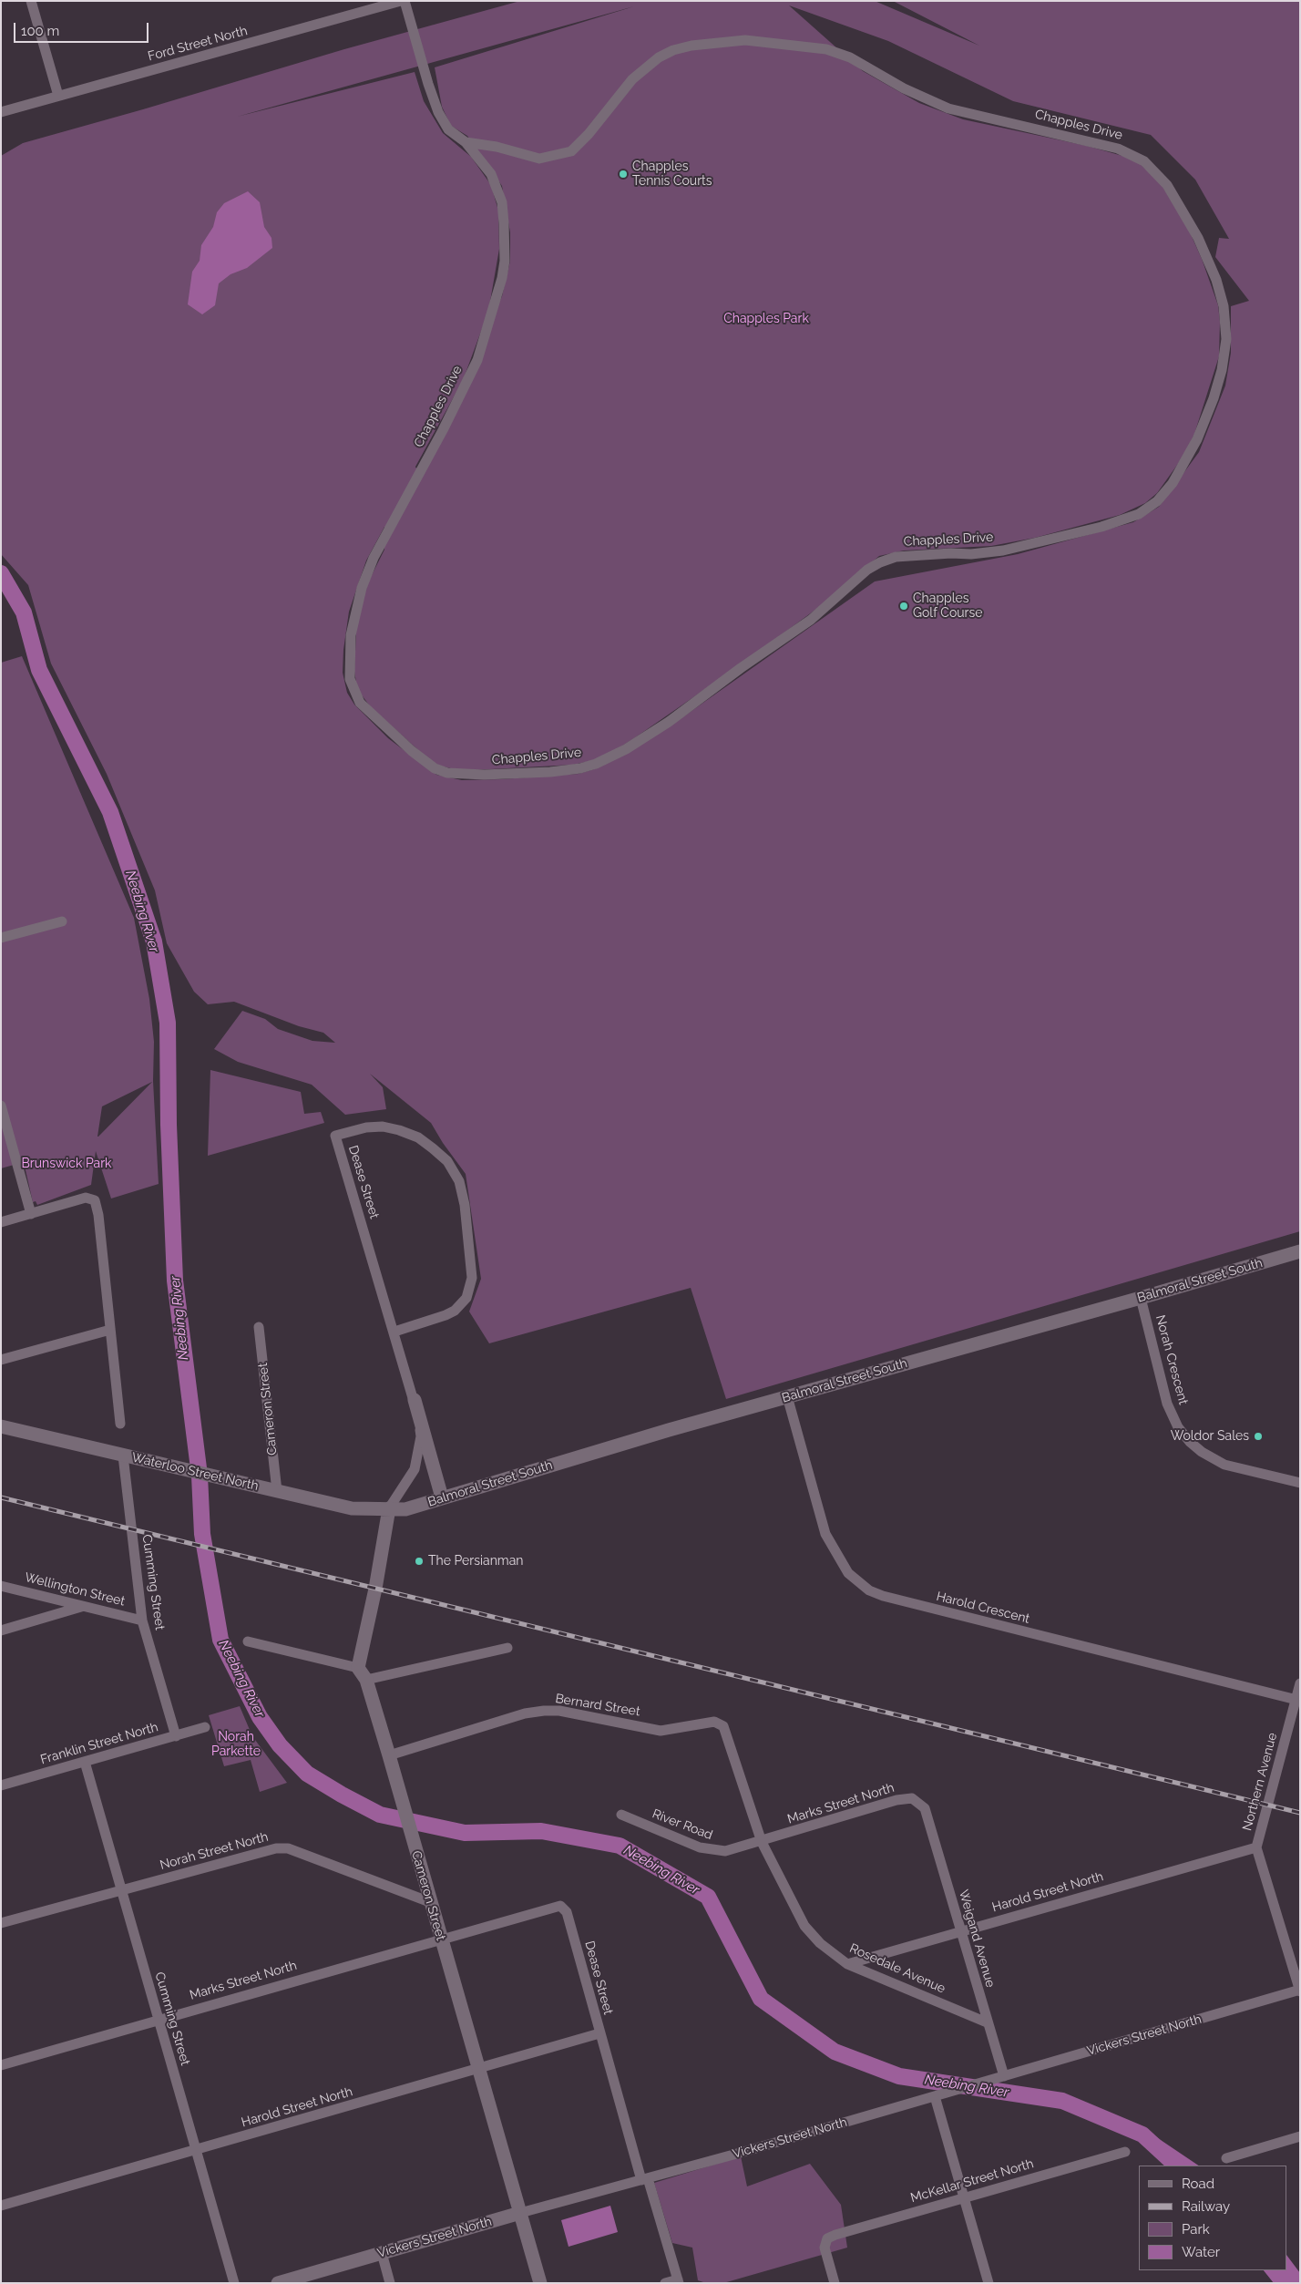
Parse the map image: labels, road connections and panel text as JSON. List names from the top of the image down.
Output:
{
  "streets": {
    "main road": [
      "Balmoral Street South",
      "Cameron Street",
      "Waterloo Street North",
      "Vickers Street North"
    ],
    "street": [
      "Ford Street North",
      "Chapples Drive",
      "Dease Street",
      "Norah Crescent",
      "Cumming Street",
      "Wellington Street",
      "Harold Crescent",
      "Bernard Street",
      "Franklin Street North",
      "Northern Avenue",
      "Marks Street North",
      "River Road",
      "Norah Street North",
      "Harold Street North",
      "Weigand Avenue",
      "Rosedale Avenue",
      "McKellar Street North"
    ]
  },
  "crossings": [
    ["Ford Street North", "Chapples Drive"],
    ["Dease Street", "Balmoral Street South"],
    ["Dease Street", "Cameron Street"],
    ["Dease Street", "Waterloo Street North"],
    ["Dease Street", "Marks Street North"],
    ["Dease Street", "Harold Street North"],
    ["Dease Street", "Vickers Street North"],
    ["Balmoral Street South", "Norah Crescent"],
    ["Balmoral Street South", "Waterloo Street North"],
    ["Balmoral Street South", "Harold Crescent"],
    ["Cameron Street", "Waterloo Street North"],
    ["Cameron Street", "Bernard Street"],
    ["Cameron Street", "Marks Street North"],
    ["Cameron Street", "Norah Street North"],
    ["Cameron Street", "Harold Street North"],
    ["Cameron Street", "Vickers Street North"],
    ["Waterloo Street North", "Cumming Street"],
    ["Cumming Street", "Wellington Street"],
    ["Cumming Street", "Franklin Street North"],
    ["Cumming Street", "Marks Street North"],
    ["Cumming Street", "Norah Street North"],
    ["Cumming Street", "Harold Street North"],
    ["Harold Crescent", "Northern Avenue"],
    ["Bernard Street", "Rosedale Avenue"],
    ["Northern Avenue", "Harold Street North"],
    ["Northern Avenue", "Vickers Street North"],
    ["Marks Street North", "River Road"],
    ["Marks Street North", "Weigand Avenue"],
    ["Marks Street North", "Rosedale Avenue"],
    ["River Road", "Rosedale Avenue"],
    ["Harold Street North", "Weigand Avenue"],
    ["Harold Street North", "Rosedale Avenue"],
    ["Weigand Avenue", "Rosedale Avenue"],
    ["Weigand Avenue", "Vickers Street North"]
  ],
  "water": ["Neebing River"],
  "parks": ["Chapples Park", "Brunswick Park", "Norah Parkette"],
  "places": [
    "Chapples Tennis Courts",
    "Chapples Golf Course",
    "Woldor Sales",
    "The Persianman"
  ],
  "legend": [
    "Road",
    "Railway",
    "Park",
    "Water"
  ],
  "scale_bar": "100 m"
}
